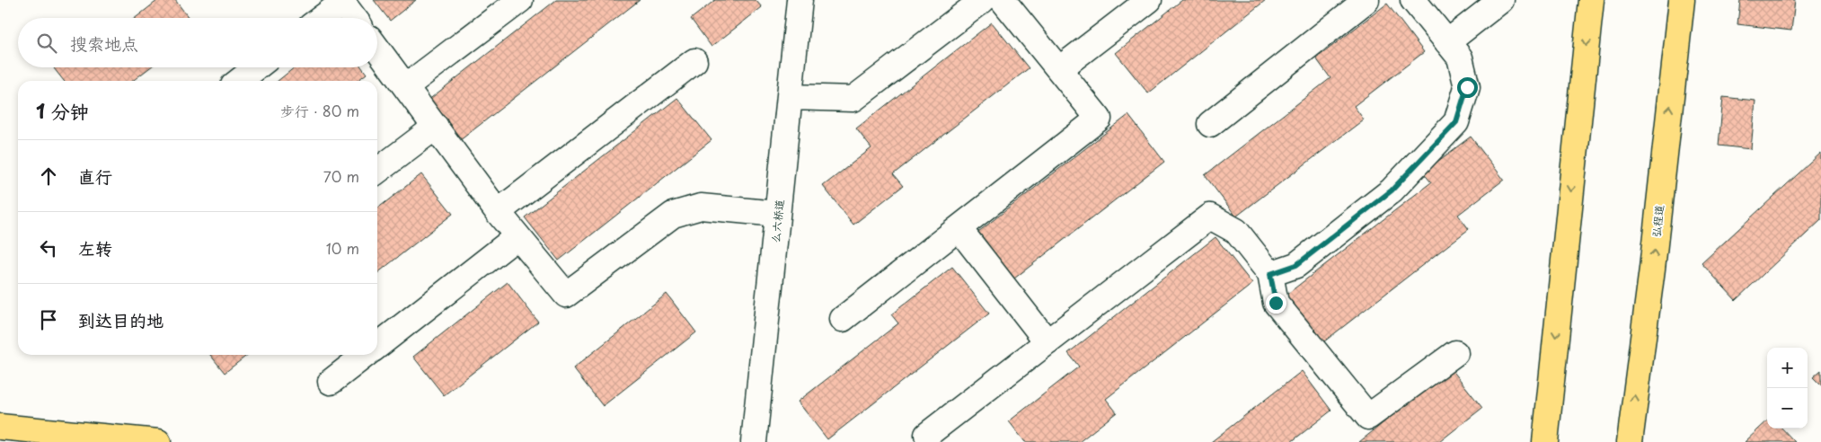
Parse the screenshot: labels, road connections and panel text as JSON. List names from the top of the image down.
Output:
{
  "streets": {
    "main road": ["弘程道"],
    "street": ["么六桥道"]
  },
  "page": {
    "search": "搜索地点",
    "heading": ["1 分钟", "步行 · 80 m"],
    "list": [
      ["直行", "70 m"],
      ["左转", "10 m"],
      "到达目的地"
    ],
    "map_buttons": ["+", "−"]
  }
}
